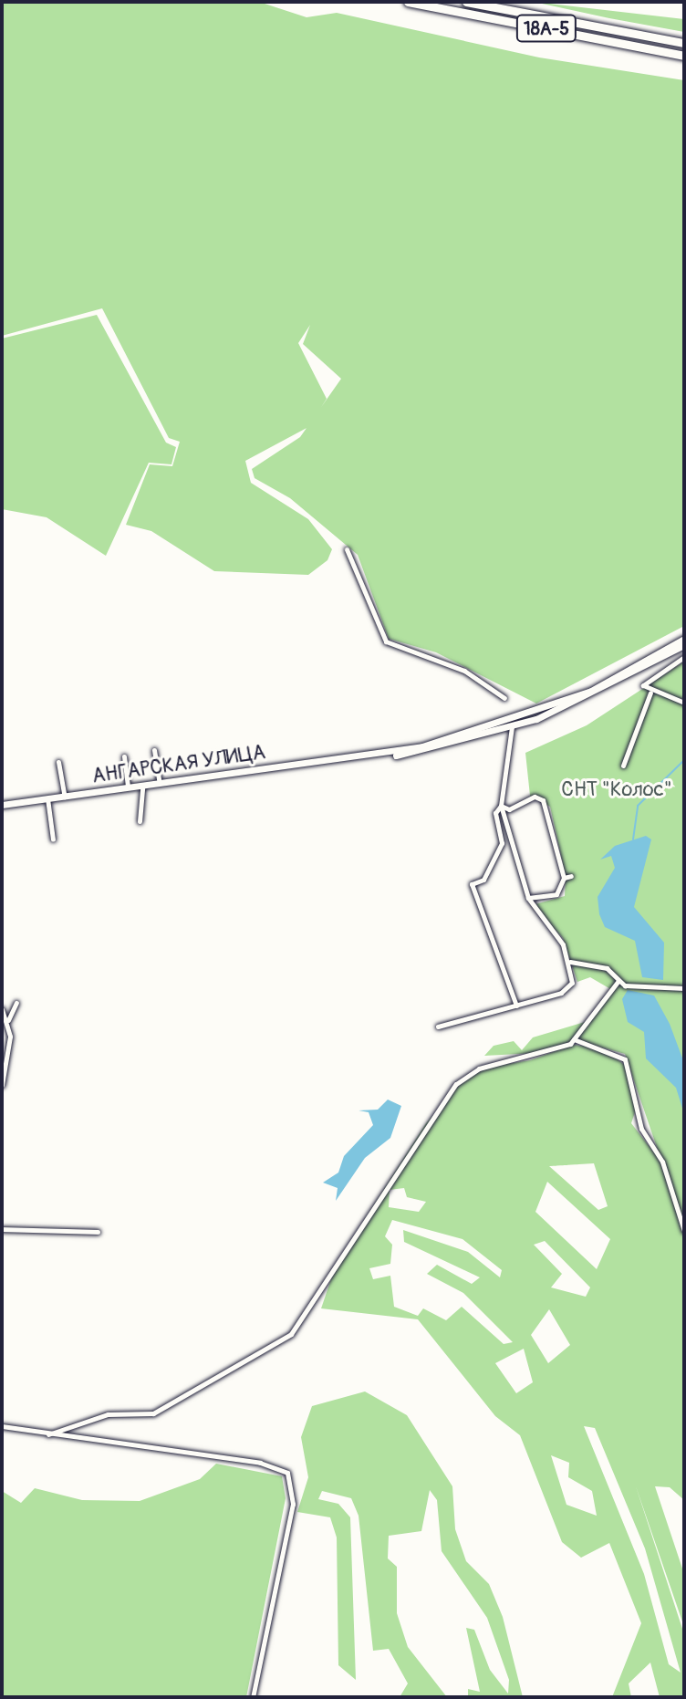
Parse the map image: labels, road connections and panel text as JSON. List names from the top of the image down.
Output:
{
  "streets": {
    "highway": ["18А-5"],
    "main road": ["АНГАРСКАЯ УЛИЦА"]
  },
  "parks": ["СНТ \"Колос\""]
}
